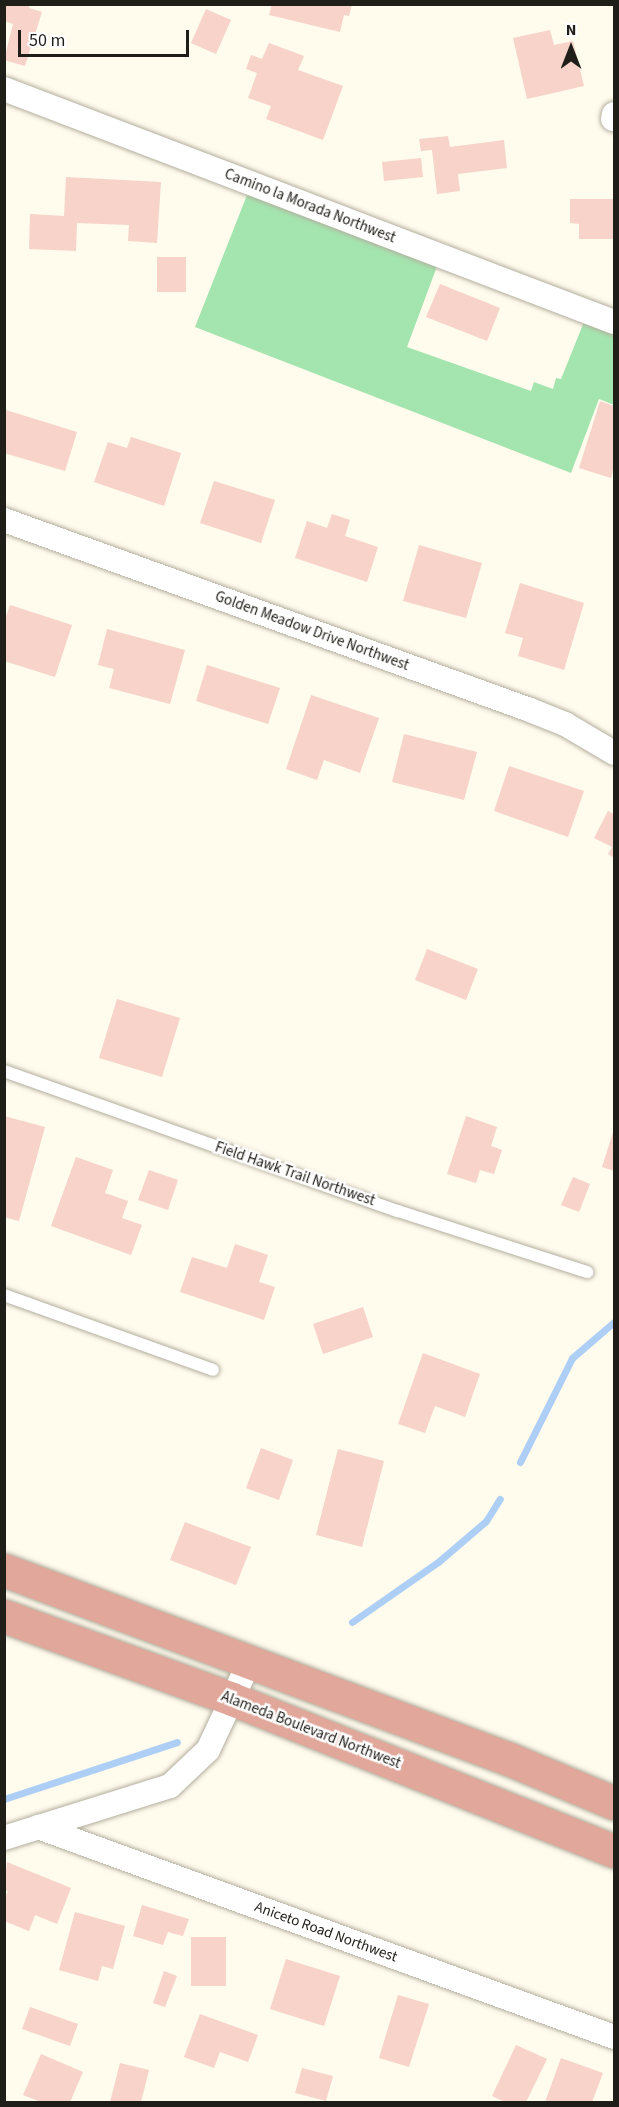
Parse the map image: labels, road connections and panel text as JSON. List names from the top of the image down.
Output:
{
  "streets": {
    "main road": ["Alameda Boulevard Northwest"],
    "street": ["Camino la Morada Northwest", "Golden Meadow Drive Northwest", "Aniceto Road Northwest"],
    "lane": ["Field Hawk Trail Northwest"]
  },
  "scale_bar": "50 m",
  "north": "top"
}
